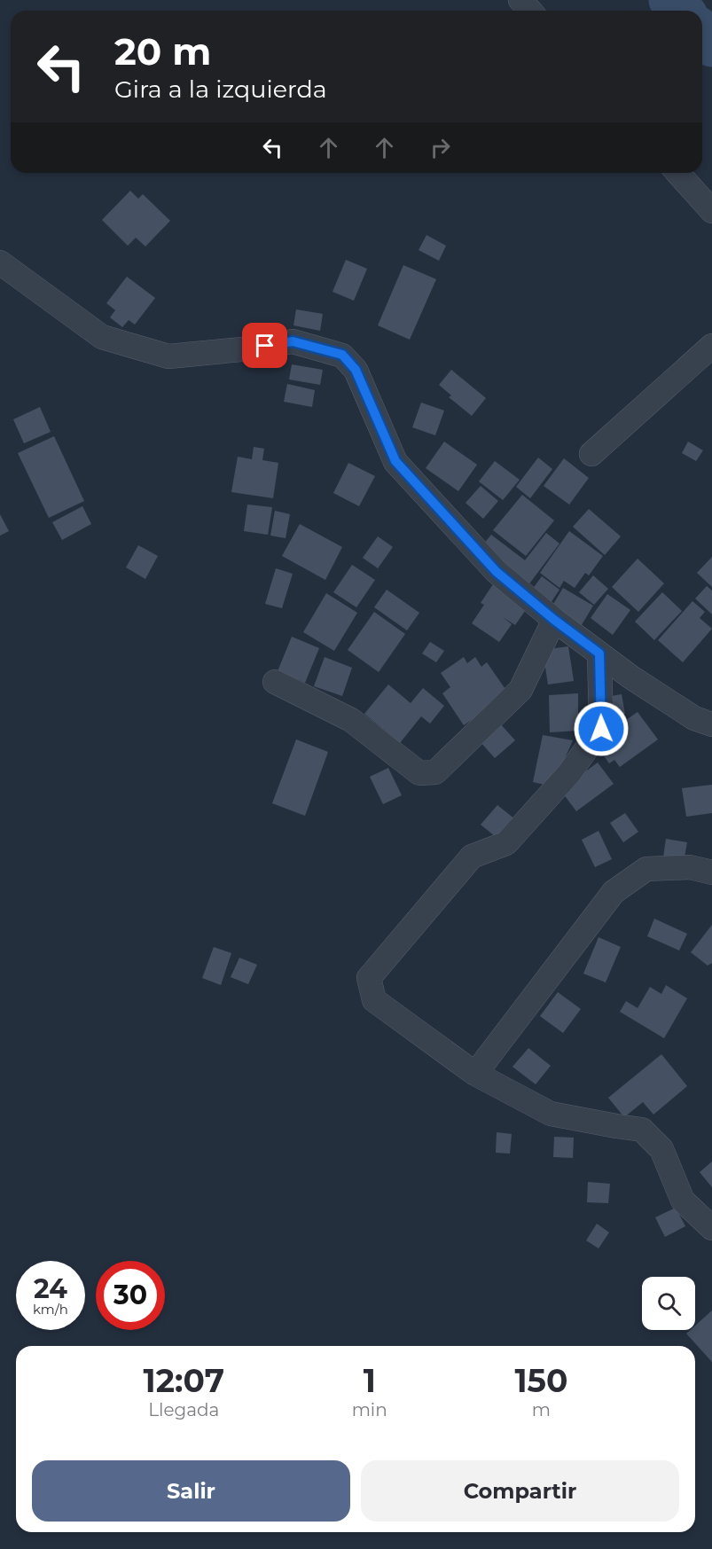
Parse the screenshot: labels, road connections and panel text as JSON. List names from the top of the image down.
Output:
{
  "page": {
    "turn": ["20 m", "Gira a la izquierda"],
    "speed": "24 km/h",
    "limit": "30",
    "eta": [
      "12:07",
      "Llegada",
      "1",
      "min",
      "150",
      "m"
    ],
    "buttons": ["Salir", "Compartir"]
  }
}
